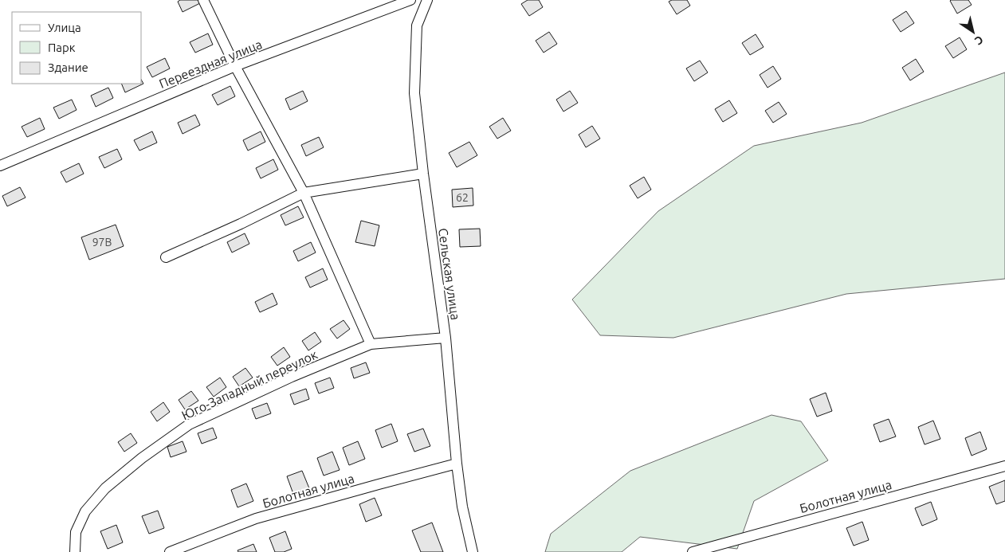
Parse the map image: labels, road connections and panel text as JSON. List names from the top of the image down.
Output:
{
  "streets": {
    "street": [
      "Переездная улица",
      "Сельская улица",
      "Юго-Западный переулок",
      "Болотная улица"
    ]
  },
  "crossings": [
    ["Сельская улица", "Юго-Западный переулок"],
    ["Сельская улица", "Болотная улица"]
  ],
  "house_numbers": ["62", "97В"],
  "legend": ["Улица", "Парк", "Здание"],
  "north": "bottom right"
}
